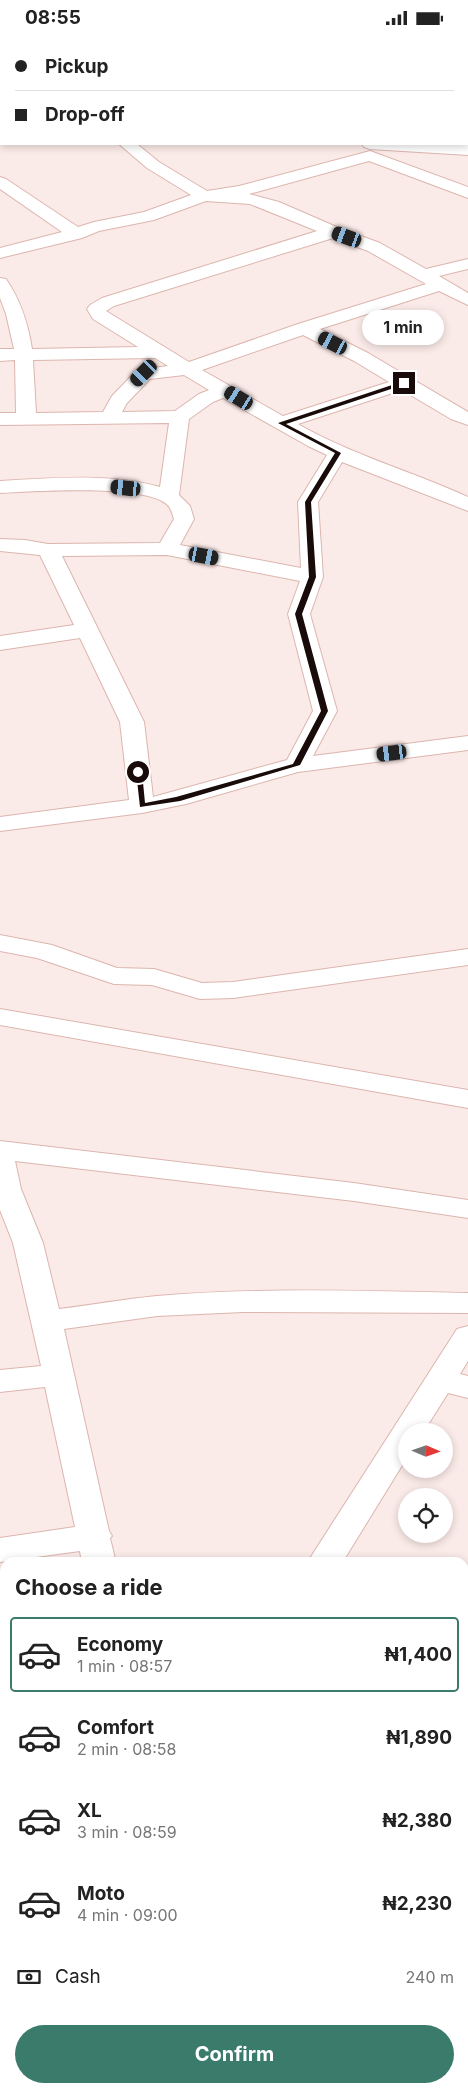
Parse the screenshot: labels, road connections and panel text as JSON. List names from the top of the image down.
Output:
{
  "north": "right",
  "page": {
    "status": "08:55",
    "banner": ["Pickup", "Drop-off"],
    "bubble": "1 min",
    "heading": "Choose a ride",
    "list": [
      {
        "name": "Economy",
        "note": "1 min · 08:57",
        "value": "₦1,400"
      },
      {
        "name": "Comfort",
        "note": "2 min · 08:58",
        "value": "₦1,890"
      },
      {
        "name": "XL",
        "note": "3 min · 08:59",
        "value": "₦2,380"
      },
      {
        "name": "Moto",
        "note": "4 min · 09:00",
        "value": "₦2,230"
      }
    ],
    "pay": ["Cash", "240 m"],
    "buttons": "Confirm"
  }
}
